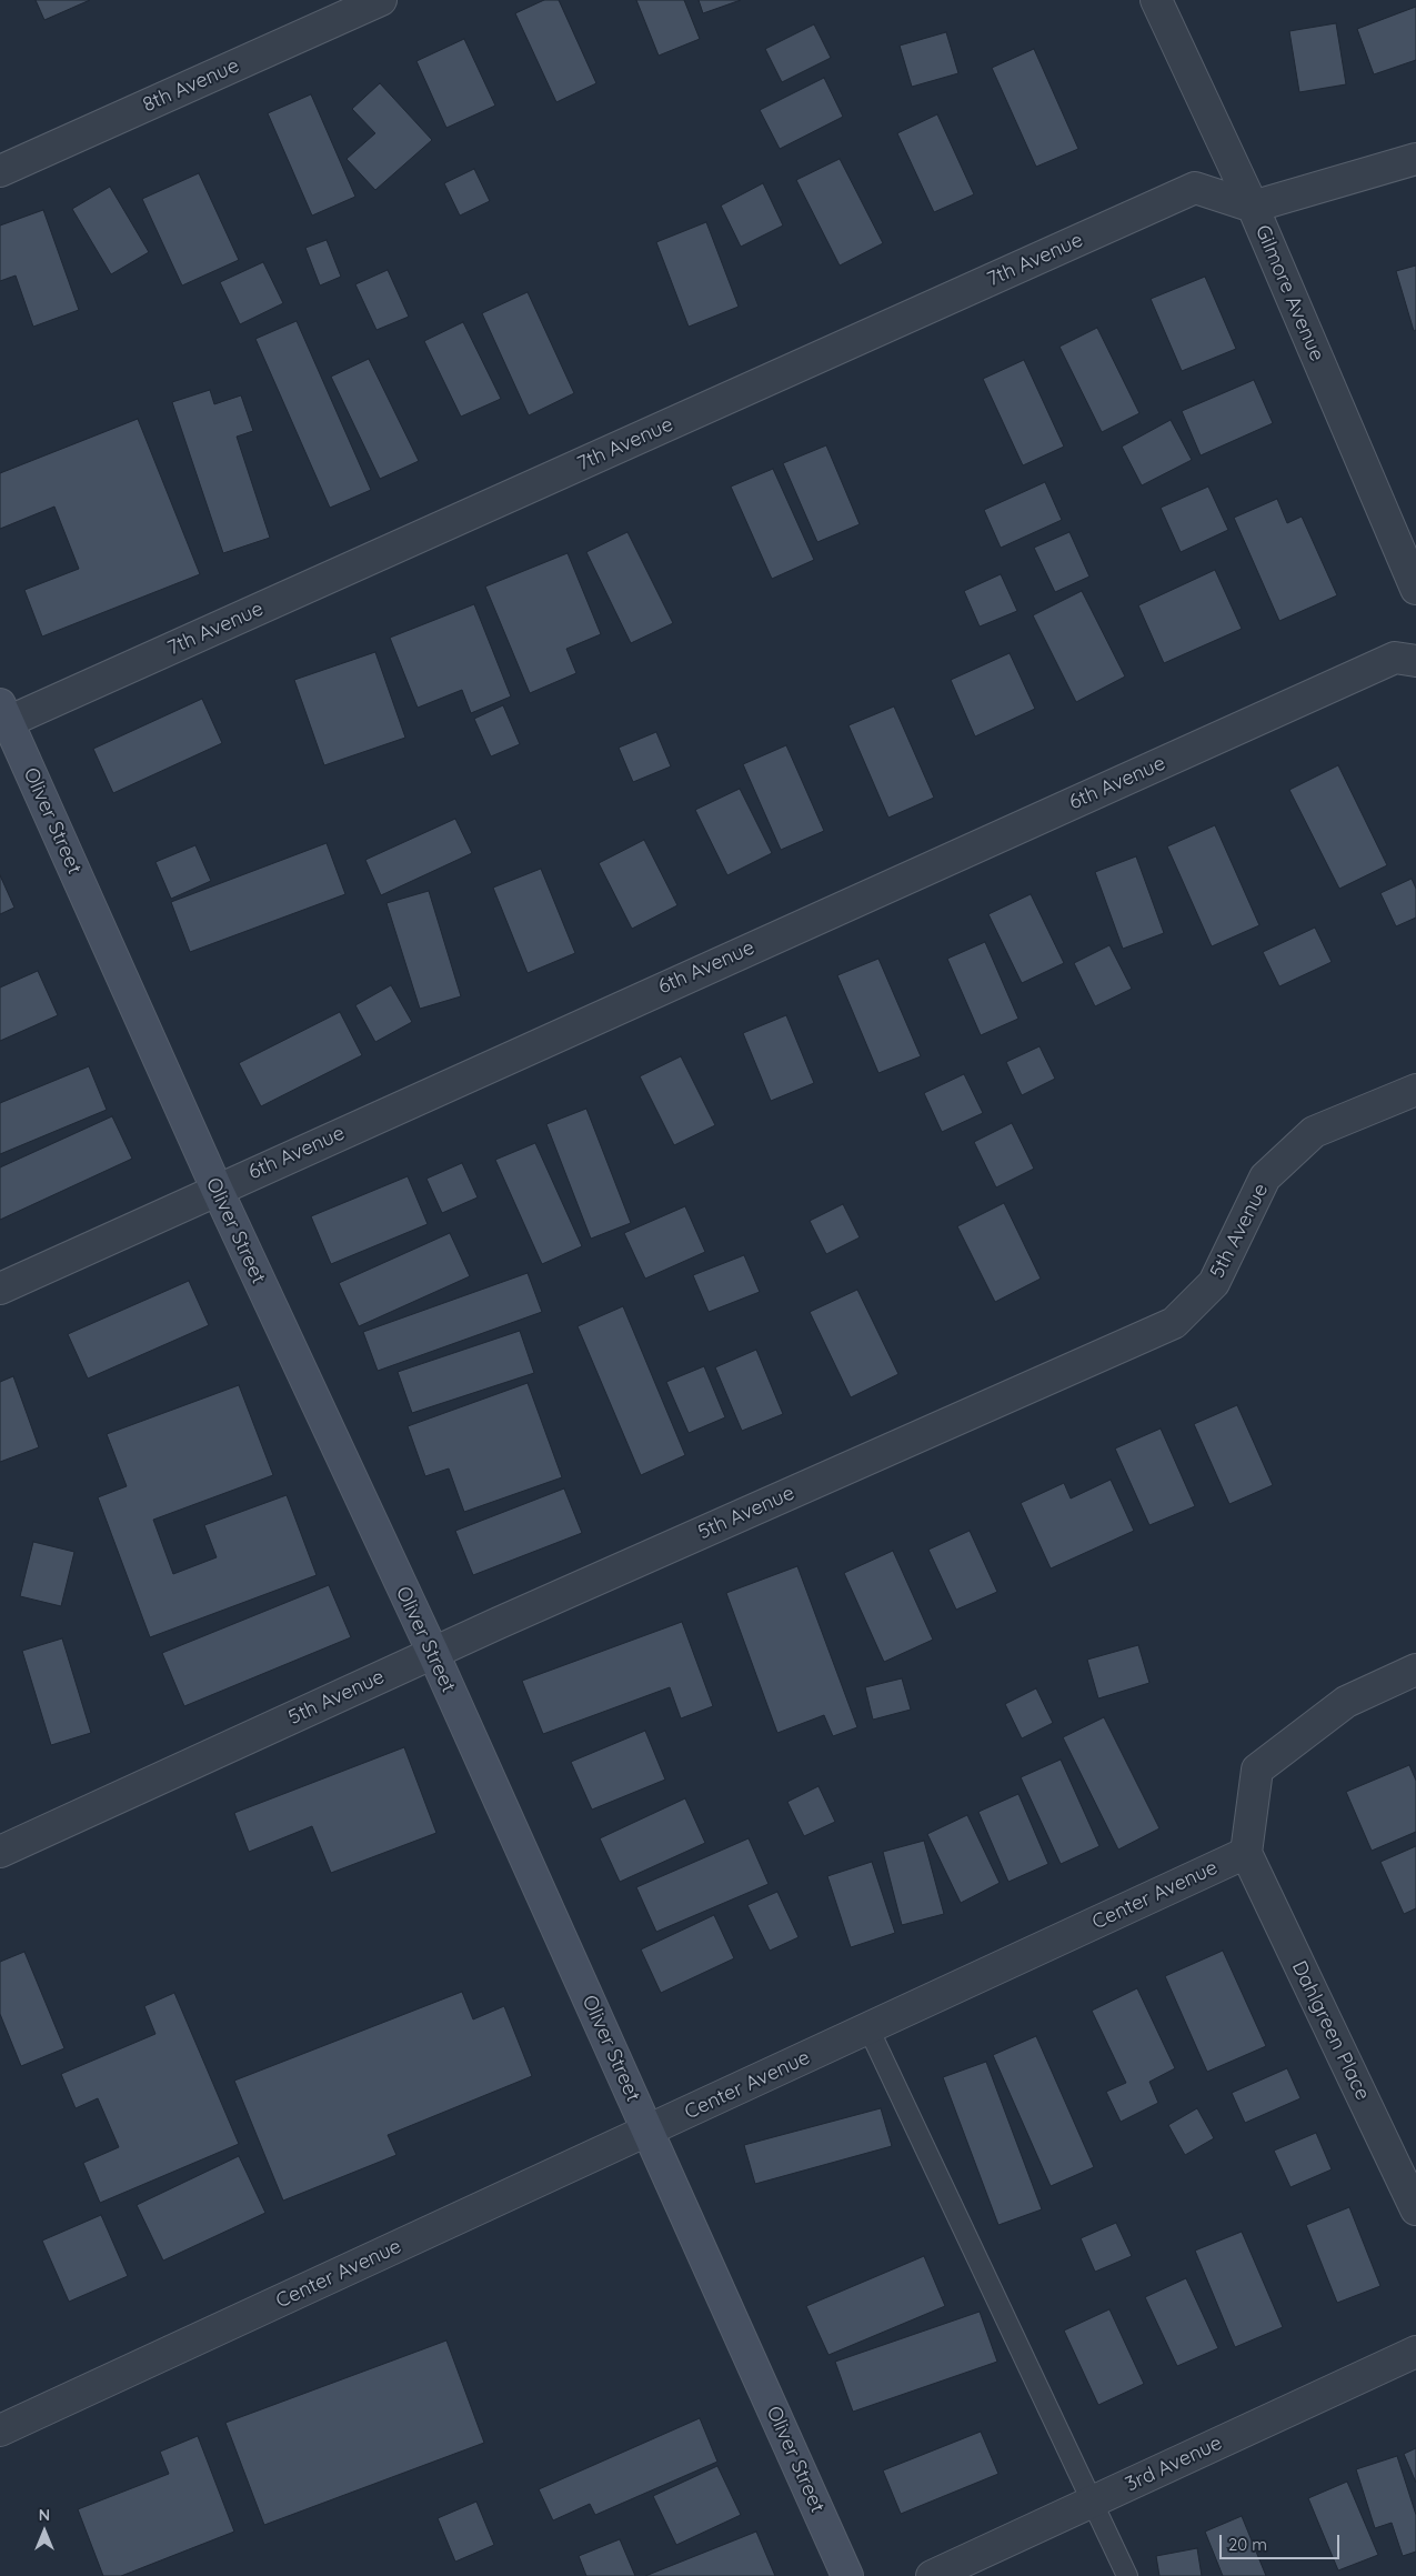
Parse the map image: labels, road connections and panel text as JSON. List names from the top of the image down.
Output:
{
  "streets": {
    "main road": ["Oliver Street"],
    "street": [
      "8th Avenue",
      "7th Avenue",
      "Gilmore Avenue",
      "6th Avenue",
      "5th Avenue",
      "Center Avenue",
      "Dahlgreen Place",
      "3rd Avenue"
    ]
  },
  "crossings": [
    ["7th Avenue", "Gilmore Avenue"],
    ["7th Avenue", "Oliver Street"],
    ["6th Avenue", "Oliver Street"],
    ["Oliver Street", "5th Avenue"],
    ["Oliver Street", "Center Avenue"],
    ["Center Avenue", "Dahlgreen Place"]
  ],
  "scale_bar": "20 m",
  "north": "top"
}
